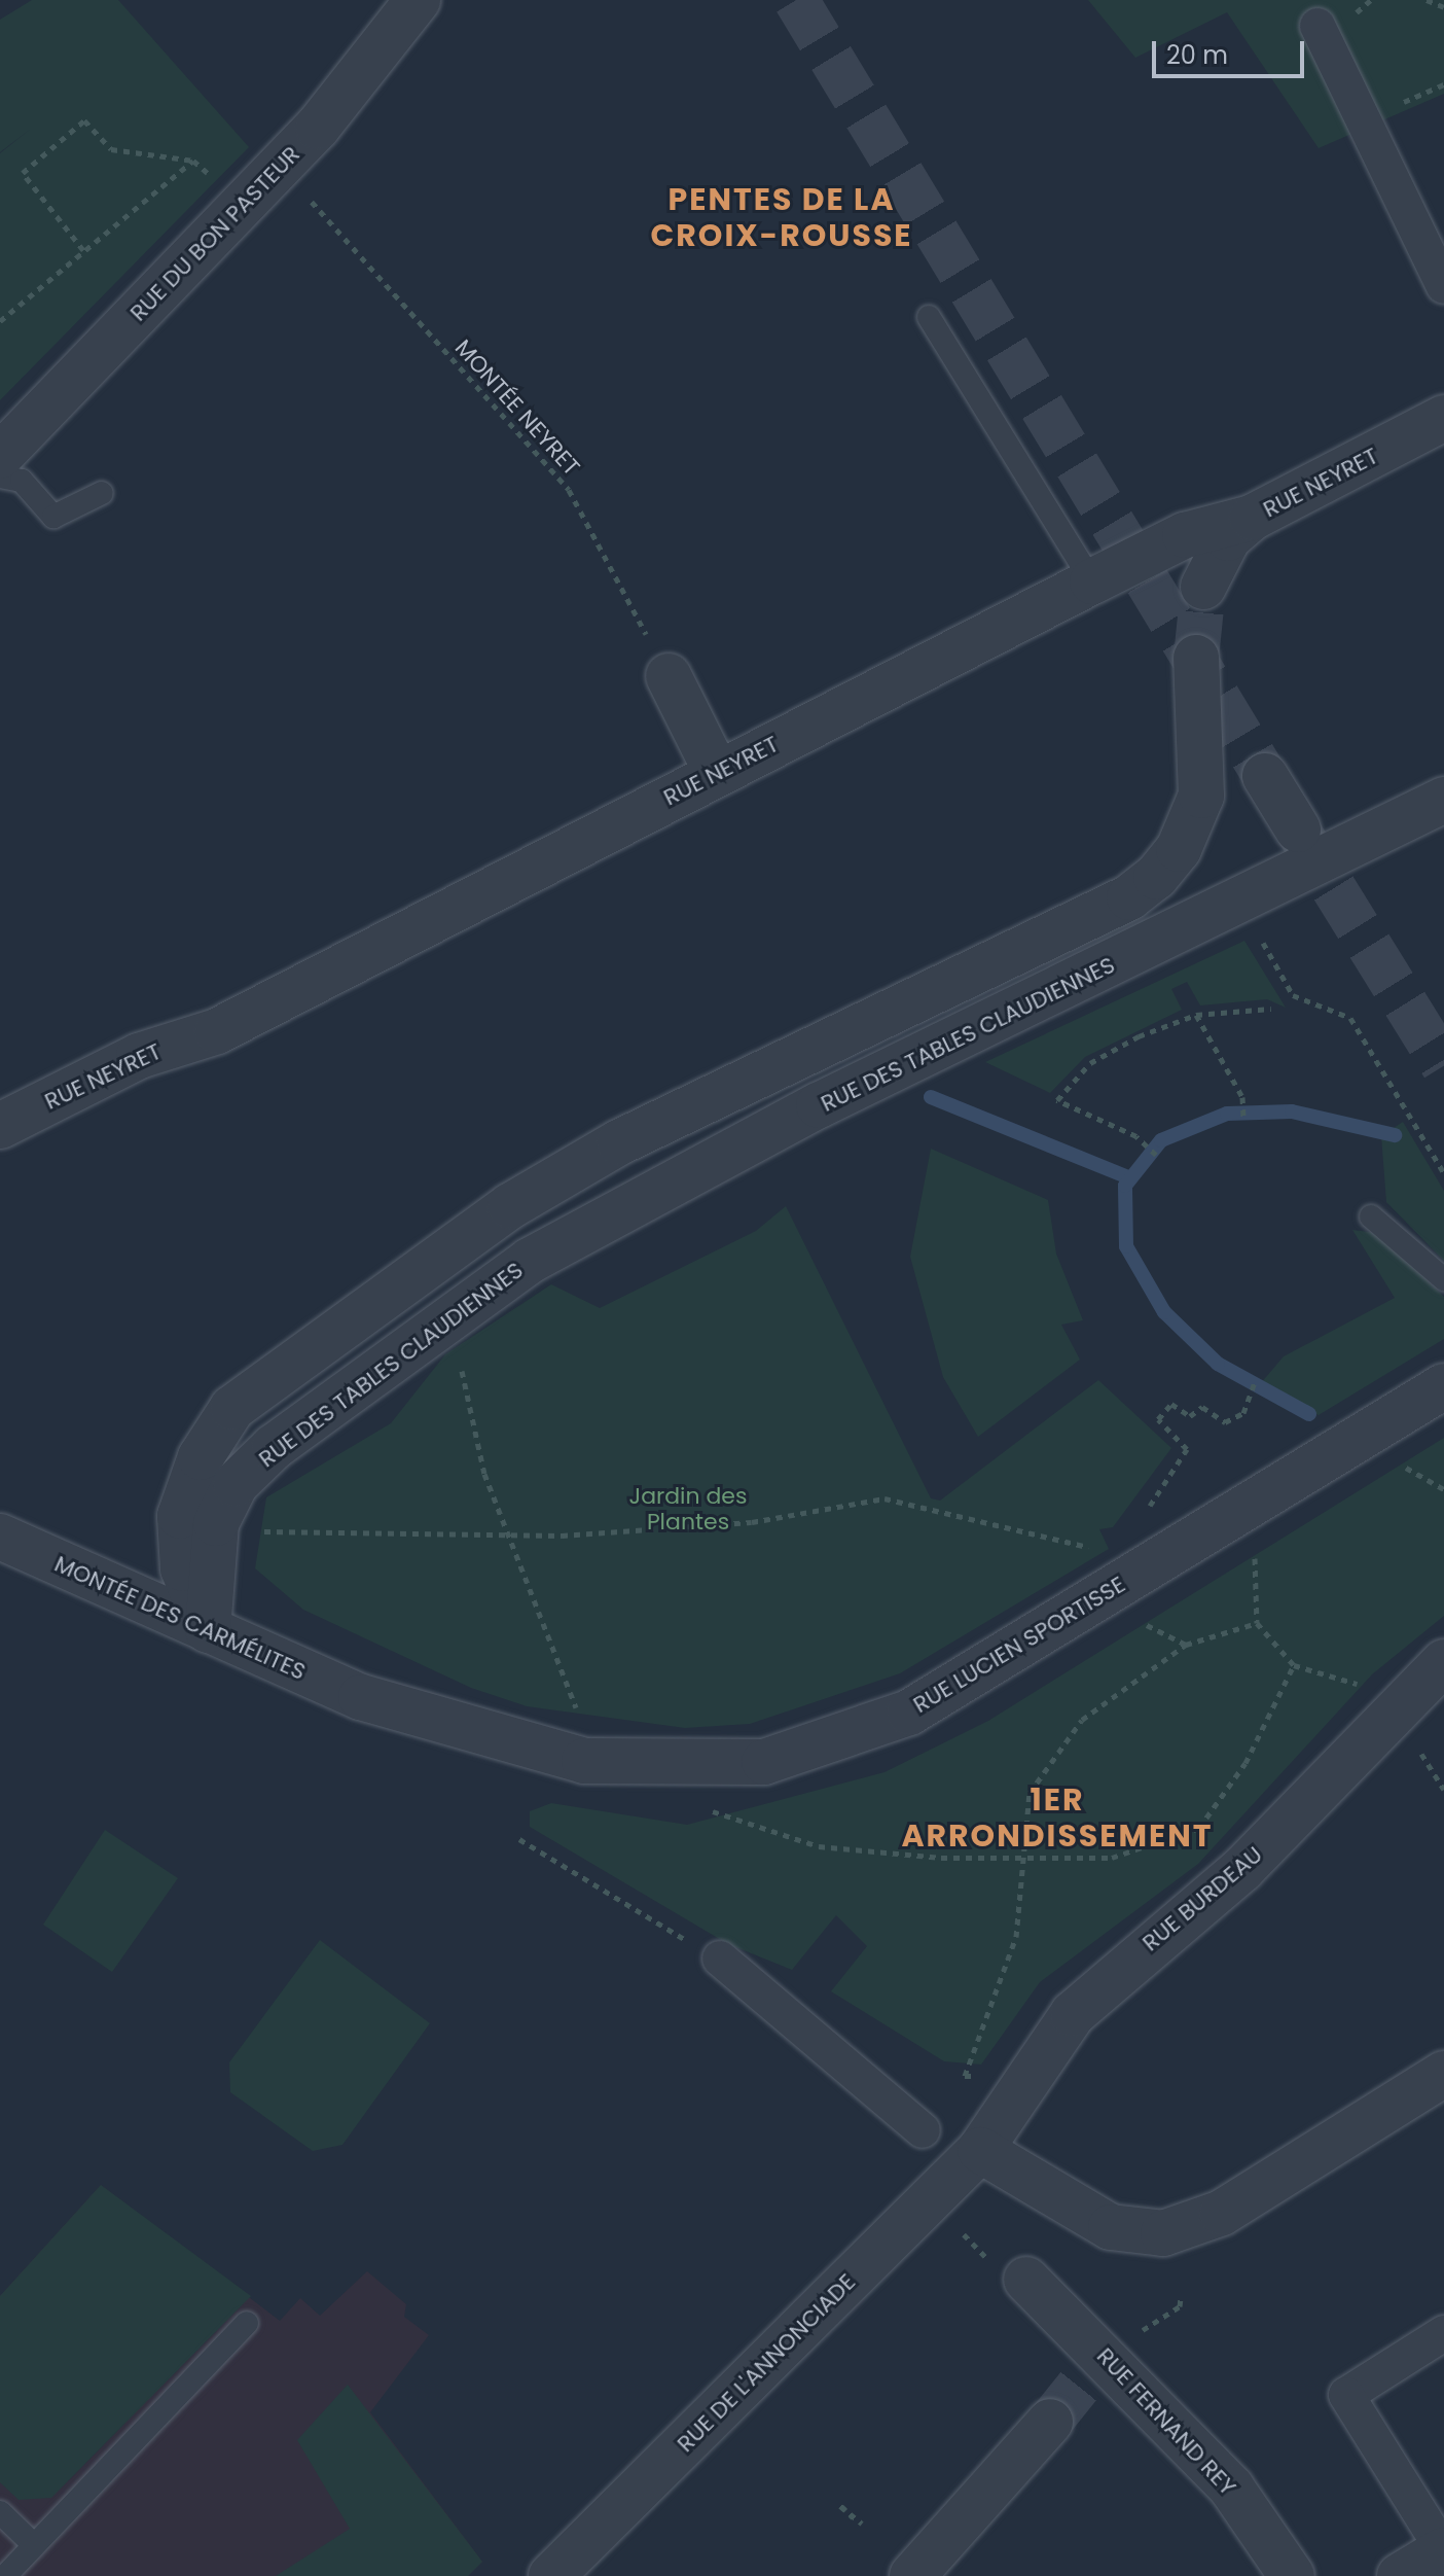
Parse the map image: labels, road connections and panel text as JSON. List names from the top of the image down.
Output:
{
  "streets": {
    "street": [
      "RUE DU BON PASTEUR",
      "RUE NEYRET",
      "RUE DES TABLES CLAUDIENNES",
      "MONTÉE DES CARMÉLITES",
      "RUE LUCIEN SPORTISSE",
      "RUE BURDEAU",
      "RUE DE L'ANNONCIADE",
      "RUE FERNAND REY"
    ],
    "path": ["MONTÉE NEYRET"]
  },
  "crossings": [
    ["RUE DES TABLES CLAUDIENNES", "MONTÉE DES CARMÉLITES"],
    ["MONTÉE DES CARMÉLITES", "RUE LUCIEN SPORTISSE"],
    ["RUE BURDEAU", "RUE DE L'ANNONCIADE"]
  ],
  "districts": ["PENTES DE LA CROIX-ROUSSE", "1ER ARRONDISSEMENT"],
  "parks": ["Jardin des Plantes"],
  "scale_bar": "20 m"
}
